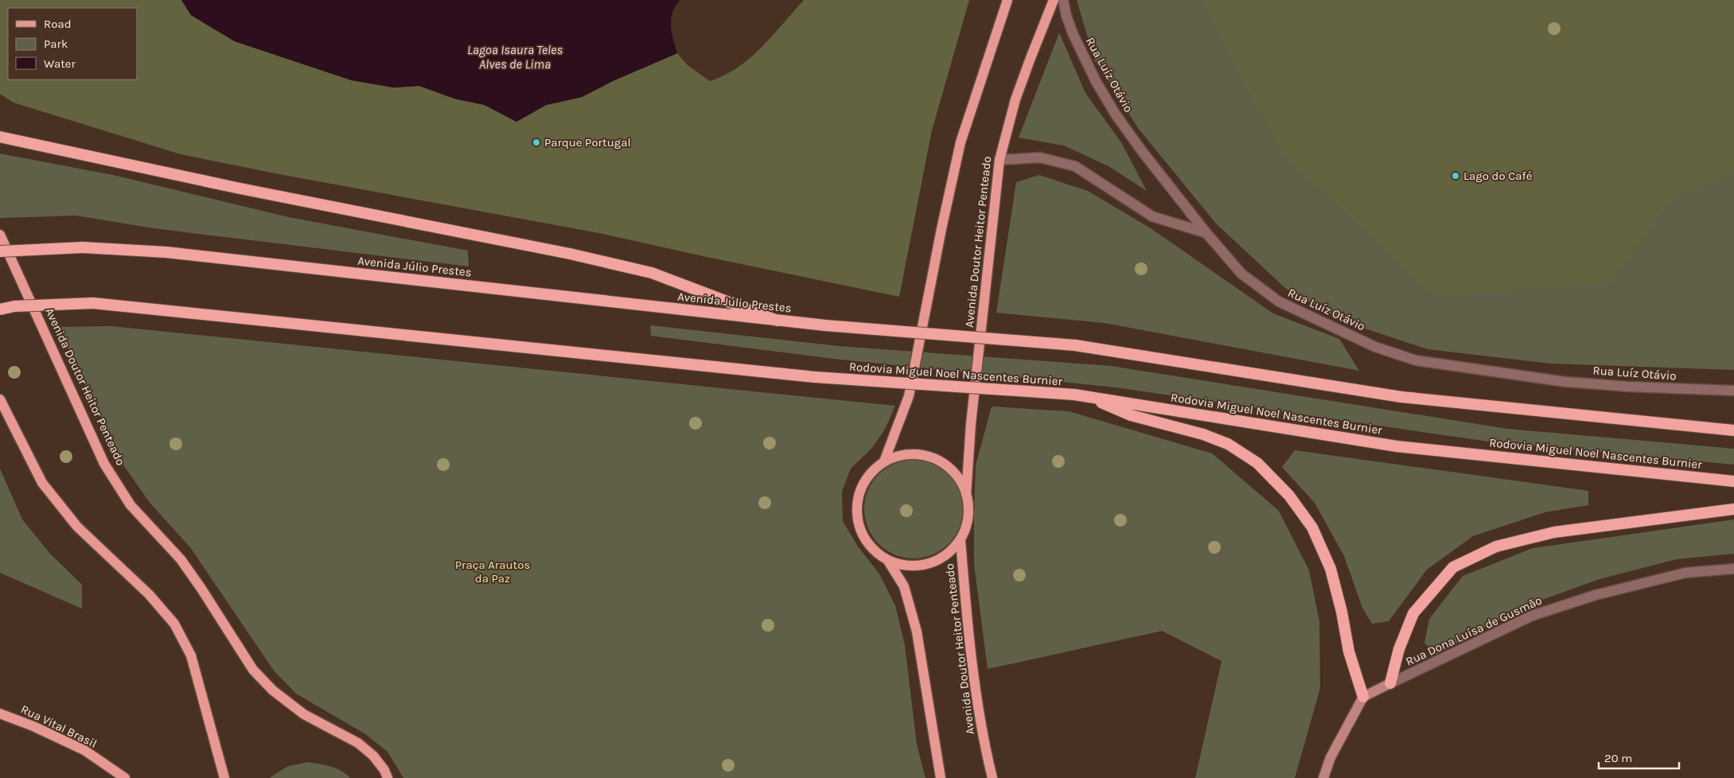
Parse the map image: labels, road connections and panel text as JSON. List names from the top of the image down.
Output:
{
  "streets": {
    "highway": ["Avenida Júlio Prestes", "Rodovia Miguel Noel Nascentes Burnier"],
    "main road": ["Avenida Doutor Heitor Penteado", "Rua Dona Luísa de Gusmão", "Rua Vital Brasil"],
    "street": ["Rua Luíz Otávio"]
  },
  "water": ["Lagoa Isaura Teles Alves de Lima"],
  "parks": ["Praça Arautos da Paz"],
  "places": ["Parque Portugal", "Lago do Café"],
  "legend": ["Road", "Park", "Water"],
  "scale_bar": "20 m"
}
